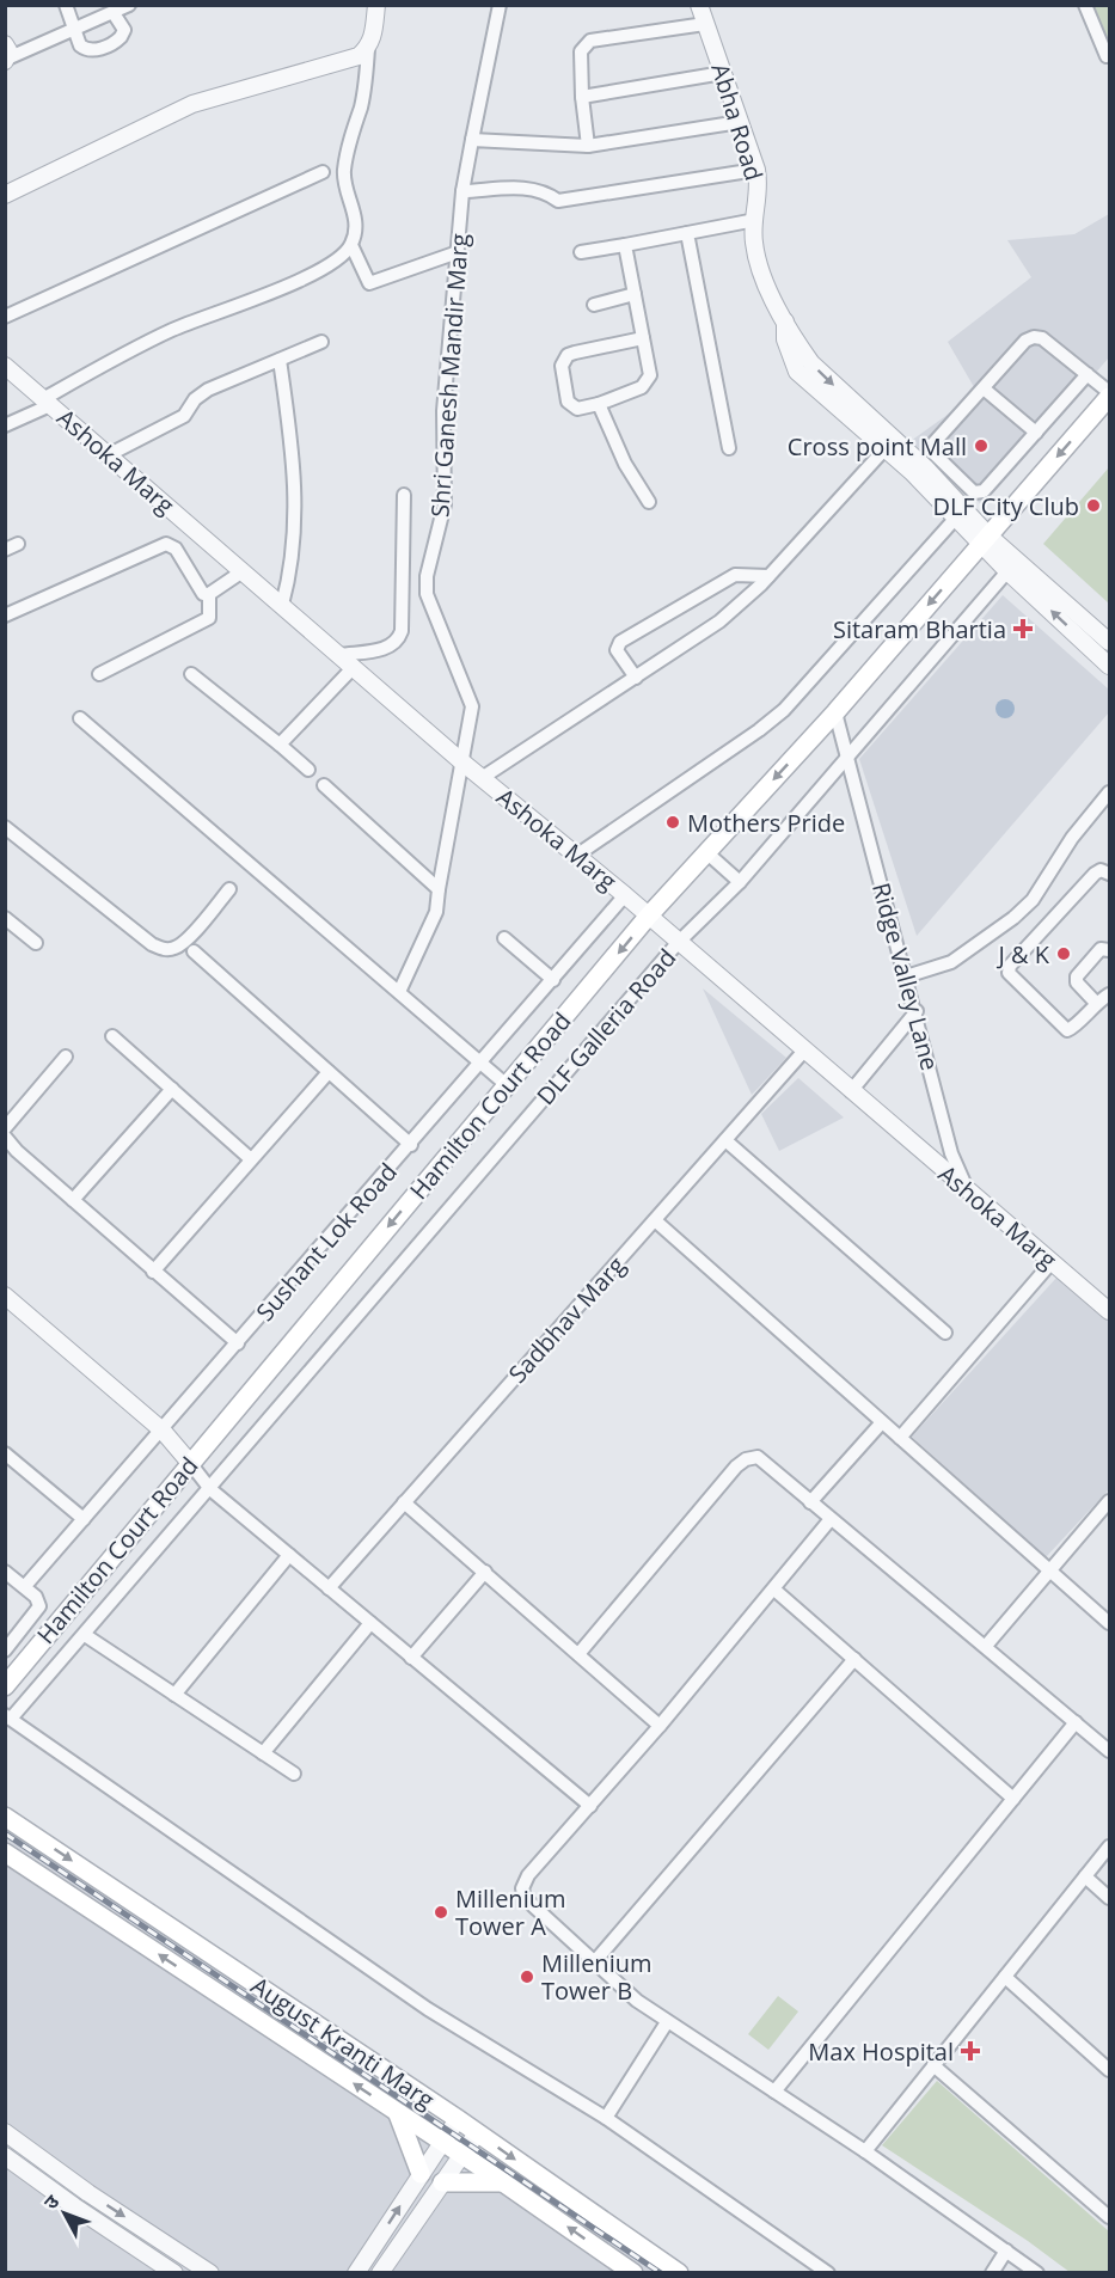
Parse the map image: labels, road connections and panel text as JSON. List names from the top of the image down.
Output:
{
  "streets": {
    "main road": ["Hamilton Court Road", "August Kranti Marg"],
    "street": [
      "Abha Road",
      "Shri Ganesh Mandir Marg",
      "Ashoka Marg",
      "Ridge Valley Lane",
      "DLF Galleria Road",
      "Sushant Lok Road",
      "Sadbhav Marg"
    ]
  },
  "crossings": [
    ["Abha Road", "Hamilton Court Road"],
    ["Shri Ganesh Mandir Marg", "Ashoka Marg"],
    ["Ashoka Marg", "Ridge Valley Lane"],
    ["Ashoka Marg", "DLF Galleria Road"],
    ["Ashoka Marg", "Hamilton Court Road"],
    ["Ashoka Marg", "Sushant Lok Road"],
    ["Ashoka Marg", "Sadbhav Marg"],
    ["Ridge Valley Lane", "DLF Galleria Road"],
    ["Ridge Valley Lane", "Hamilton Court Road"]
  ],
  "one_way": ["Hamilton Court Road"],
  "places": {
    "other": [
      "Cross point Mall",
      "DLF City Club",
      "Mothers Pride",
      "J & K",
      "Millenium Tower A",
      "Millenium Tower B"
    ],
    "health": ["Sitaram Bhartia", "Max Hospital"]
  },
  "north": "top left"
}
